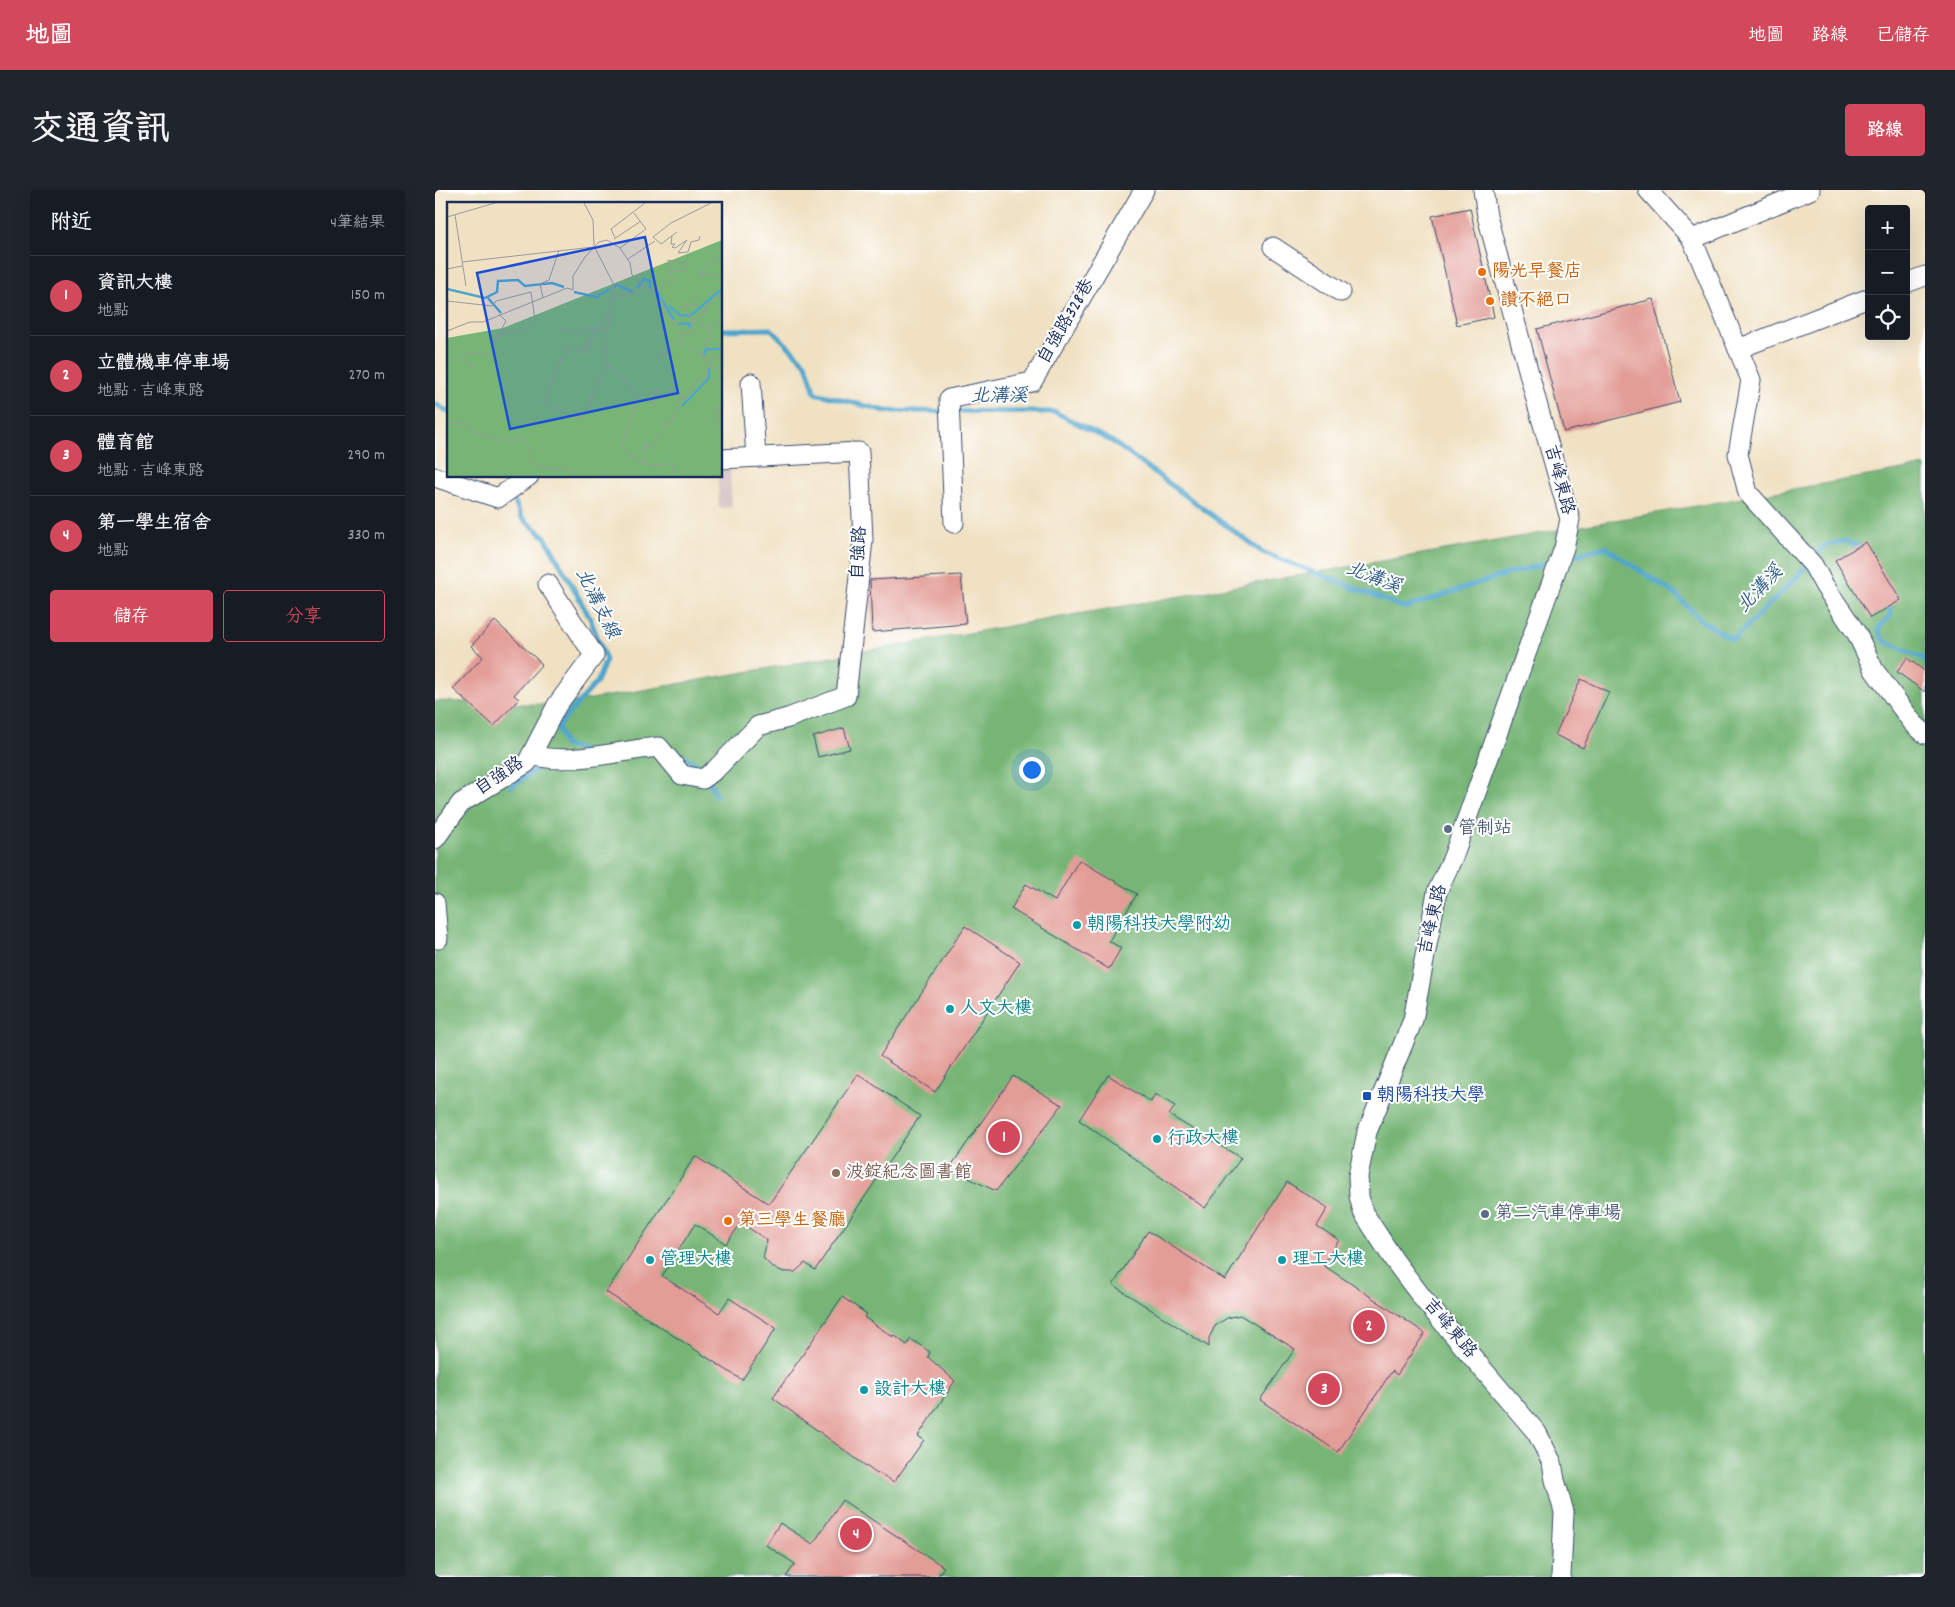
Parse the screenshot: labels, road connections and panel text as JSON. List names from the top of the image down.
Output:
{
  "streets": {
    "street": ["自強路328巷", "吉峰東路", "自強路"]
  },
  "water": ["北溝溪", "北溝支線"],
  "places": {
    "other": [
      "陽光早餐店",
      "讚不絕口",
      "管制站",
      "朝陽科技大學附幼",
      "人文大樓",
      "行政大樓",
      "波錠紀念圖書館",
      "第二汽車停車場",
      "第三學生餐廳",
      "管理大樓",
      "理工大樓",
      "設計大樓"
    ],
    "transit": ["朝陽科技大學"]
  },
  "page": {
    "header": "地圖",
    "nav": ["地圖", "路線", "已儲存"],
    "title": "交通資訊",
    "buttons": [
      "路線",
      ["儲存", "分享"]
    ],
    "heading": ["附近", "4筆結果"],
    "map_buttons": ["+", "−"],
    "list": [
      {
        "mark": "1",
        "name": "資訊大樓",
        "note": "地點",
        "value": "150 m"
      },
      {
        "mark": "2",
        "name": "立體機車停車場",
        "note": "地點 · 吉峰東路",
        "value": "270 m"
      },
      {
        "mark": "3",
        "name": "體育館",
        "note": "地點 · 吉峰東路",
        "value": "290 m"
      },
      {
        "mark": "4",
        "name": "第一學生宿舍",
        "note": "地點",
        "value": "330 m"
      }
    ],
    "pins": [
      "1",
      "2",
      "3",
      "4"
    ]
  }
}
